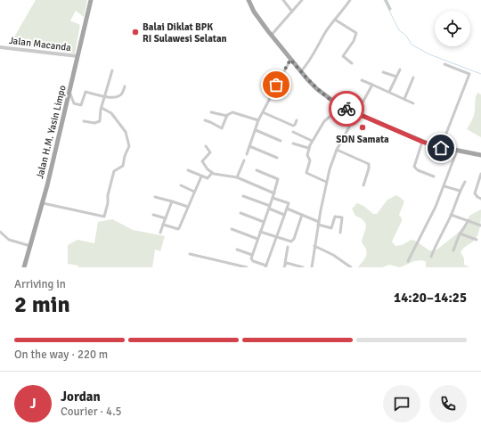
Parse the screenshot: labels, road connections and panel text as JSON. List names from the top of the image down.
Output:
{
  "streets": {
    "main road": ["Jalan H.M. Yasin Limpo"],
    "street": ["Jalan Macanda"]
  },
  "crossings": [
    ["Jalan Macanda", "Jalan H.M. Yasin Limpo"]
  ],
  "places": ["Balai Diklat BPK RI Sulawesi Selatan", "SDN Samata"],
  "page": {
    "heading": ["2 min", "Arriving in", "14:20–14:25"],
    "panel": ["Jordan", "Courier · 4.5"],
    "bar": "On the way · 220 m",
    "round": "J"
  }
}
